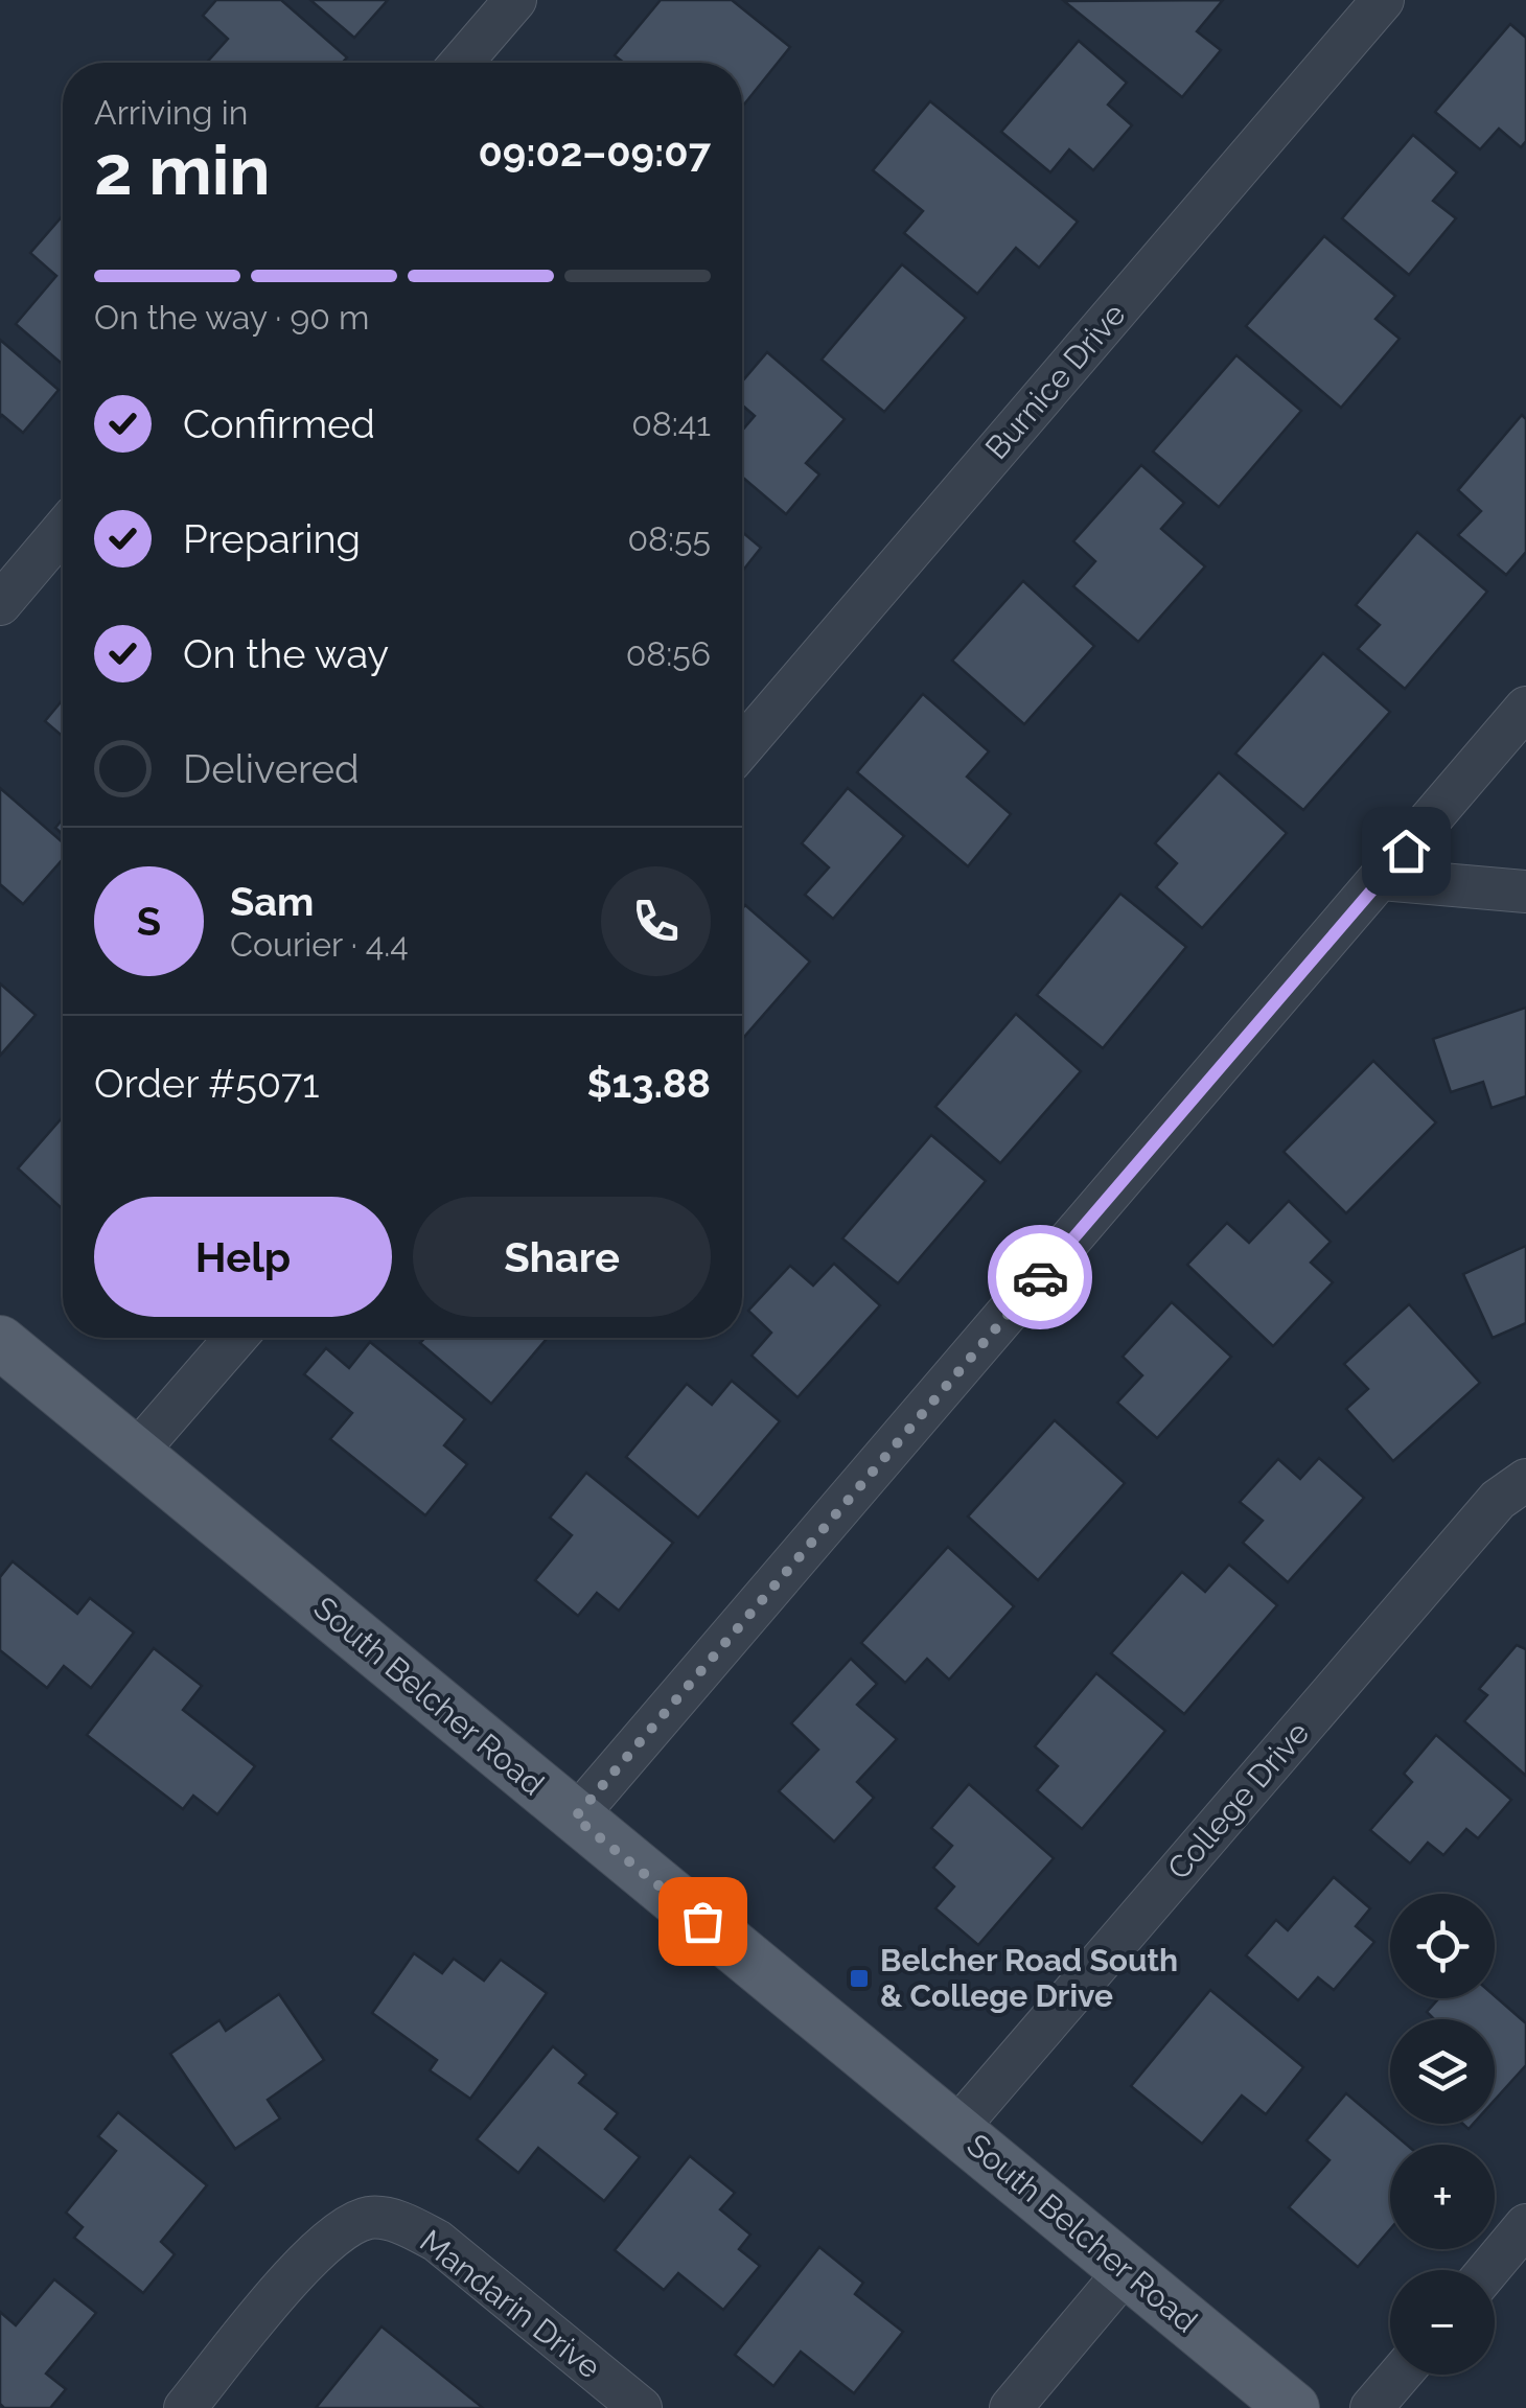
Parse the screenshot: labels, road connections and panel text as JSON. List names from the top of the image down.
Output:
{
  "streets": {
    "main road": ["South Belcher Road"],
    "street": ["Burnice Drive", "College Drive", "Mandarin Drive"]
  },
  "crossings": [
    ["South Belcher Road", "College Drive"]
  ],
  "places": {
    "transit": ["Belcher Road South & College Drive"]
  },
  "page": {
    "heading": ["2 min", "Arriving in", "09:02–09:07"],
    "panel": [
      "Sam",
      "Courier · 4.4",
      "Order #5071",
      "$13.88"
    ],
    "bar": "On the way · 90 m",
    "list": [
      ["Confirmed", "08:41"],
      ["Preparing", "08:55"],
      ["On the way", "08:56"],
      "Delivered"
    ],
    "round": "S",
    "buttons": ["Help", "Share"],
    "map_buttons": ["+", "−"]
  }
}
